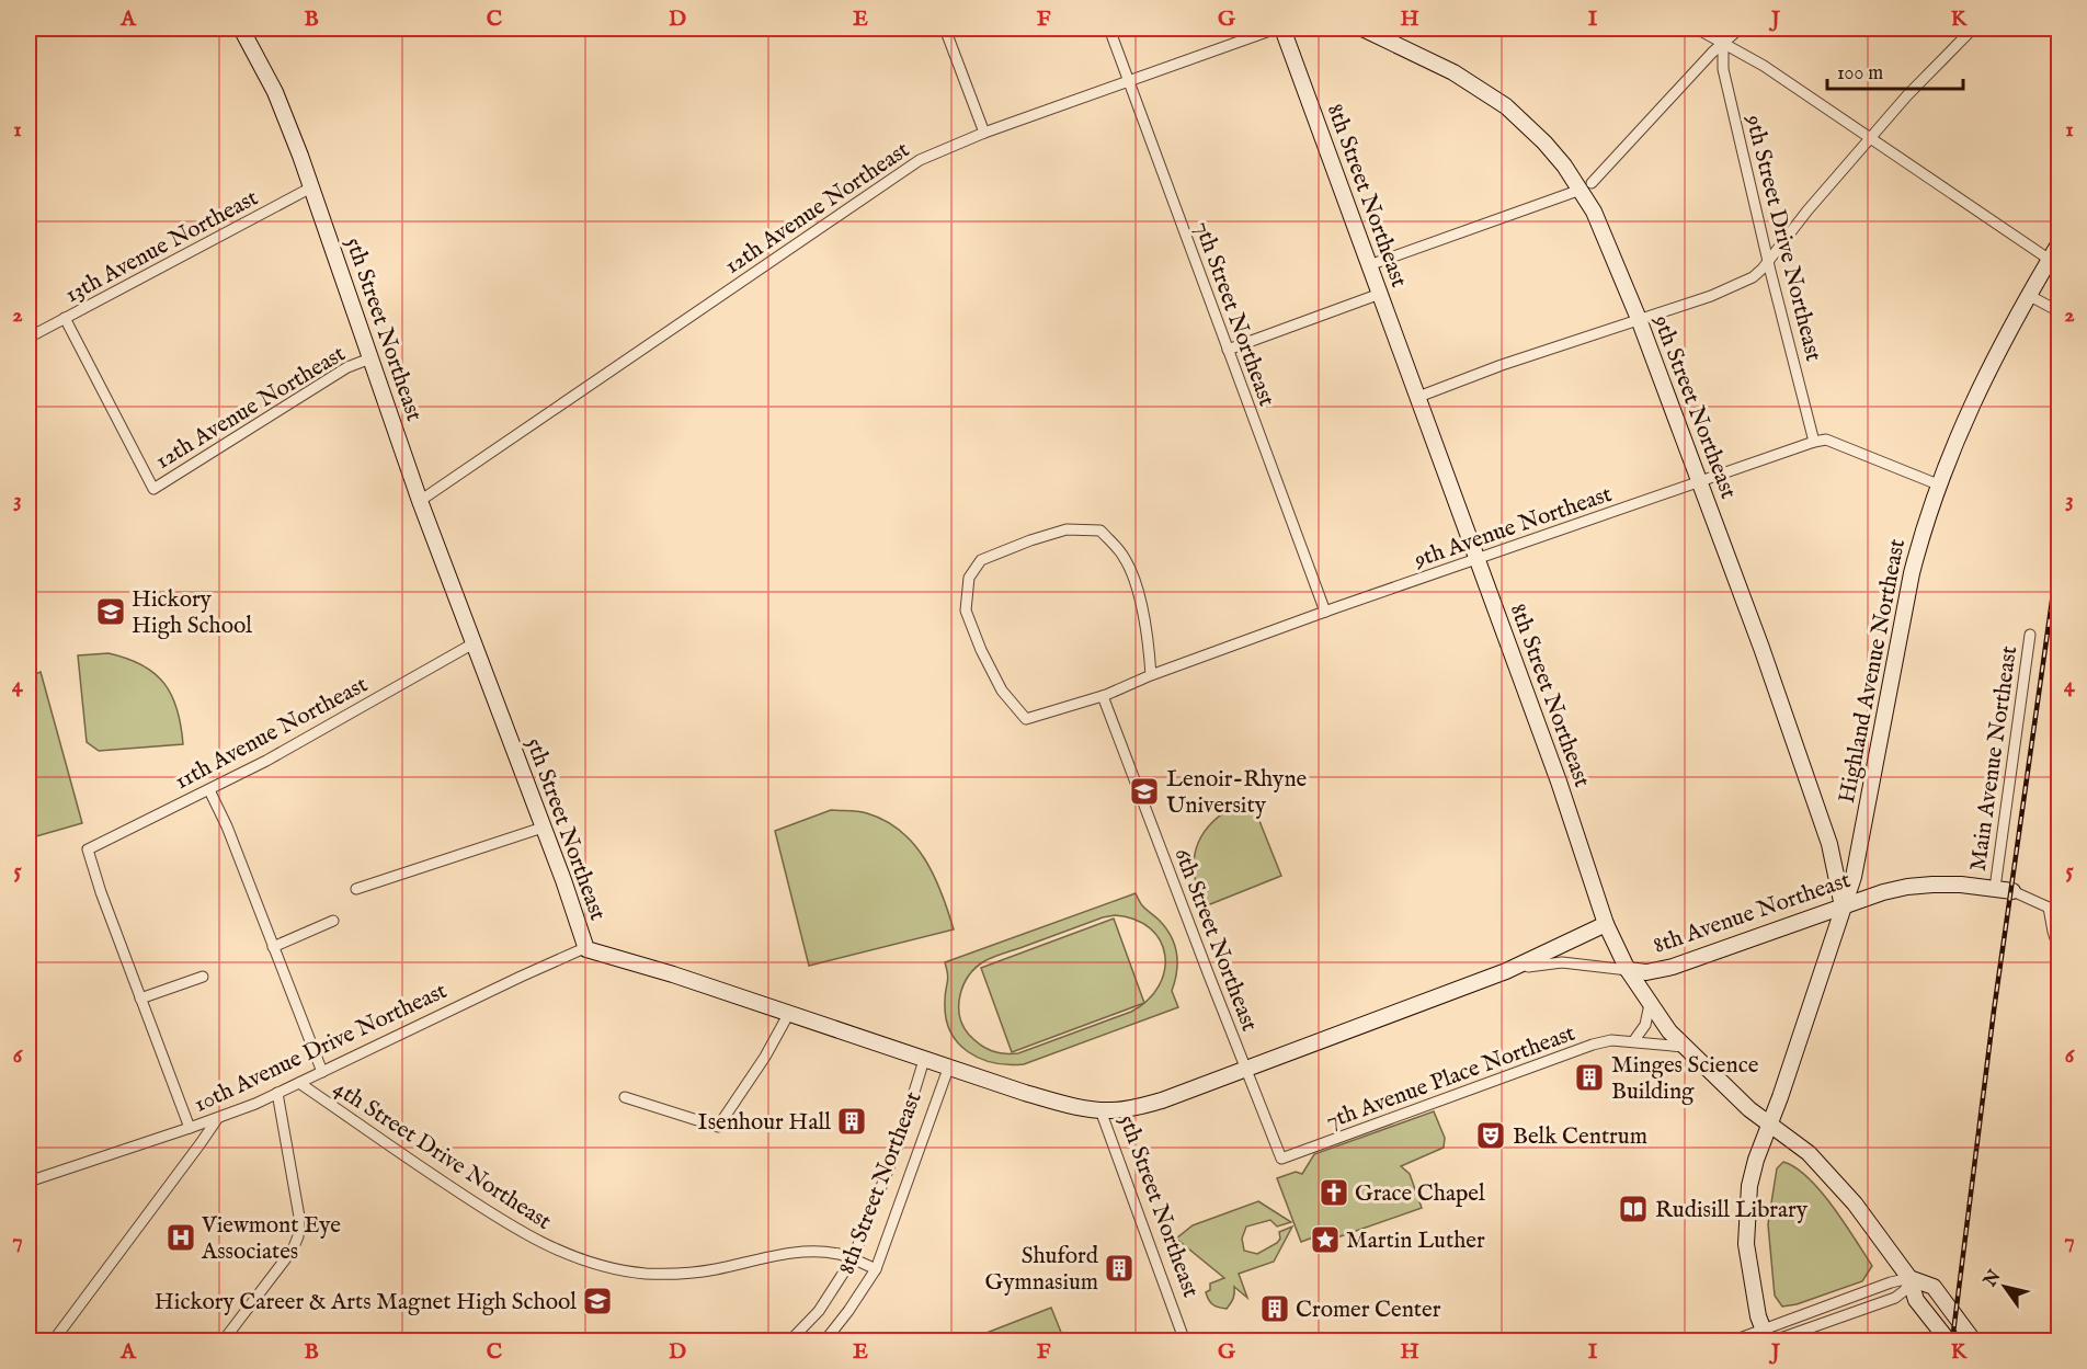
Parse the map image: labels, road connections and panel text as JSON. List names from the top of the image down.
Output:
{
  "streets": {
    "main road": [
      "8th Street Northeast",
      "5th Street Northeast",
      "9th Street Northeast",
      "Highland Avenue Northeast",
      "8th Avenue Northeast"
    ],
    "street": [
      "12th Avenue Northeast",
      "9th Street Drive Northeast",
      "13th Avenue Northeast",
      "7th Street Northeast",
      "9th Avenue Northeast",
      "11th Avenue Northeast",
      "Main Avenue Northeast",
      "6th Street Northeast",
      "10th Avenue Drive Northeast",
      "7th Avenue Place Northeast",
      "4th Street Drive Northeast"
    ]
  },
  "crossings": [
    ["8th Street Northeast", "5th Street Northeast"],
    ["8th Street Northeast", "9th Avenue Northeast"],
    ["8th Street Northeast", "Highland Avenue Northeast"],
    ["8th Street Northeast", "8th Avenue Northeast"],
    ["8th Street Northeast", "7th Avenue Place Northeast"],
    ["8th Street Northeast", "4th Street Drive Northeast"],
    ["12th Avenue Northeast", "13th Avenue Northeast"],
    ["12th Avenue Northeast", "7th Street Northeast"],
    ["12th Avenue Northeast", "5th Street Northeast"],
    ["9th Street Drive Northeast", "9th Avenue Northeast"],
    ["13th Avenue Northeast", "5th Street Northeast"],
    ["7th Street Northeast", "9th Avenue Northeast"],
    ["5th Street Northeast", "11th Avenue Northeast"],
    ["5th Street Northeast", "10th Avenue Drive Northeast"],
    ["9th Street Northeast", "9th Avenue Northeast"],
    ["9th Street Northeast", "Highland Avenue Northeast"],
    ["9th Street Northeast", "8th Avenue Northeast"],
    ["9th Avenue Northeast", "Highland Avenue Northeast"],
    ["9th Avenue Northeast", "6th Street Northeast"],
    ["Highland Avenue Northeast", "8th Avenue Northeast"],
    ["11th Avenue Northeast", "4th Street Drive Northeast"],
    ["Main Avenue Northeast", "8th Avenue Northeast"],
    ["6th Street Northeast", "7th Avenue Place Northeast"],
    ["10th Avenue Drive Northeast", "4th Street Drive Northeast"]
  ],
  "places": {
    "school or university": ["Hickory High School", "Lenoir-Rhyne University", "Hickory Career & Arts Magnet High School"],
    "building": [
      "Minges Science Building",
      "Isenhour Hall",
      "Shuford Gymnasium",
      "Cromer Center"
    ],
    "theatre": ["Belk Centrum"],
    "church": ["Grace Chapel"],
    "library": ["Rudisill Library"],
    "hospital": ["Viewmont Eye Associates"],
    "place": ["Martin Luther"]
  },
  "scale_bar": "100 m",
  "north": "top left",
  "grid": {
    "columns": [
      "A",
      "B",
      "C",
      "D",
      "E",
      "F",
      "G",
      "H",
      "I",
      "J",
      "K"
    ],
    "rows": [
      "1",
      "2",
      "3",
      "4",
      "5",
      "6",
      "7"
    ]
  }
}
